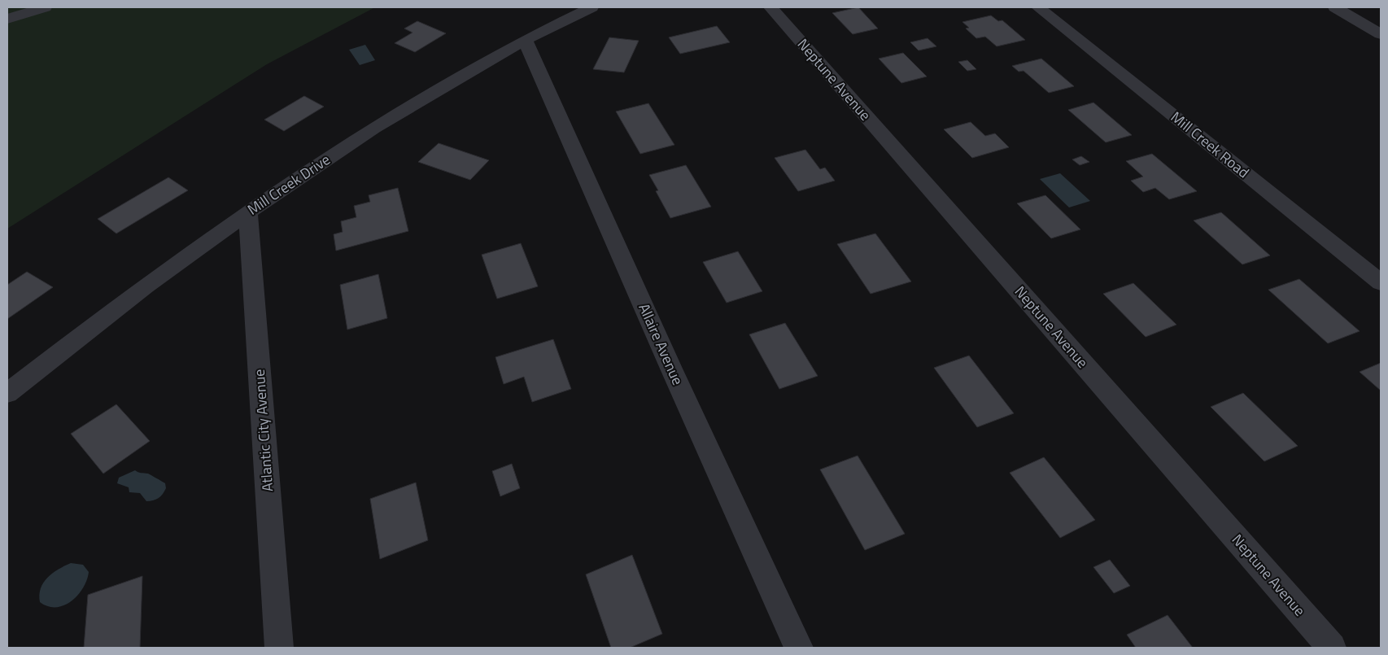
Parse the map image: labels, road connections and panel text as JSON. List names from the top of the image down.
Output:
{
  "streets": {
    "street": [
      "Neptune Avenue",
      "Mill Creek Road",
      "Mill Creek Drive",
      "Allaire Avenue",
      "Atlantic City Avenue"
    ]
  },
  "crossings": [
    ["Mill Creek Drive", "Allaire Avenue"],
    ["Mill Creek Drive", "Atlantic City Avenue"]
  ]
}
